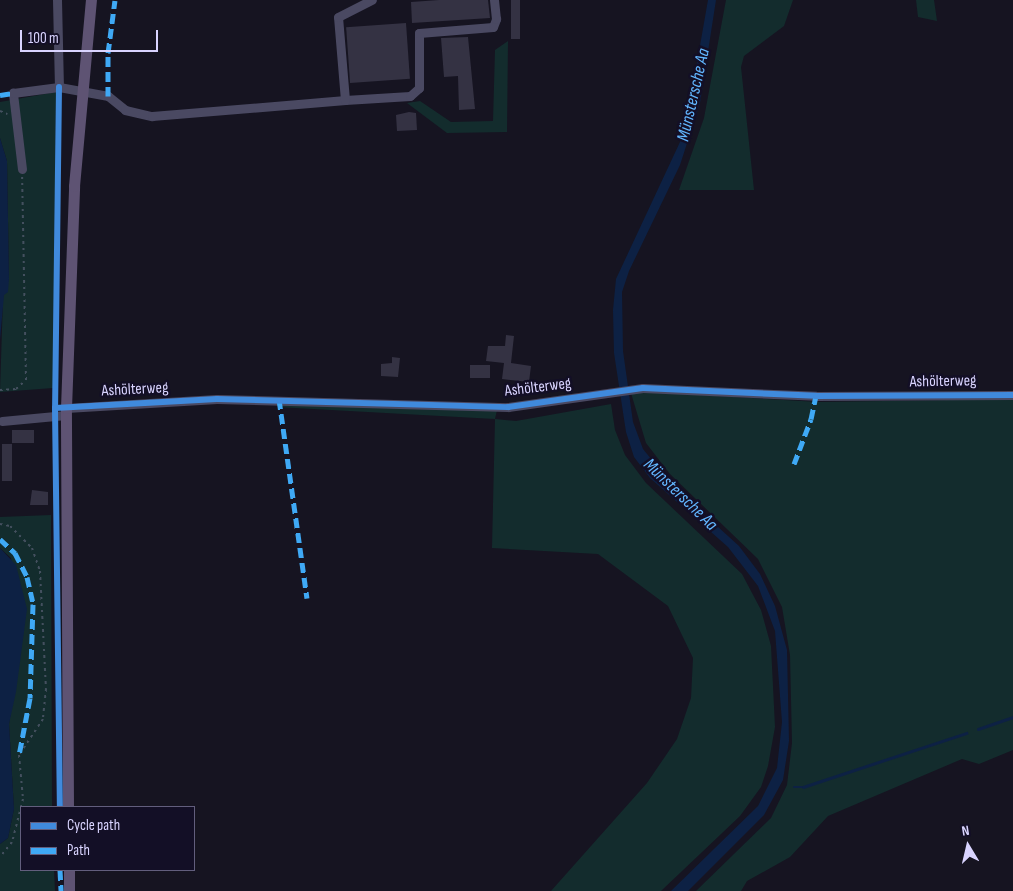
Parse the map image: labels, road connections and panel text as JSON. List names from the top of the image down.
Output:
{
  "streets": {
    "street": ["Ashölterweg"]
  },
  "water": ["Münstersche Aa"],
  "legend": ["Cycle path", "Path"],
  "scale_bar": "100 m",
  "north": "top"
}
